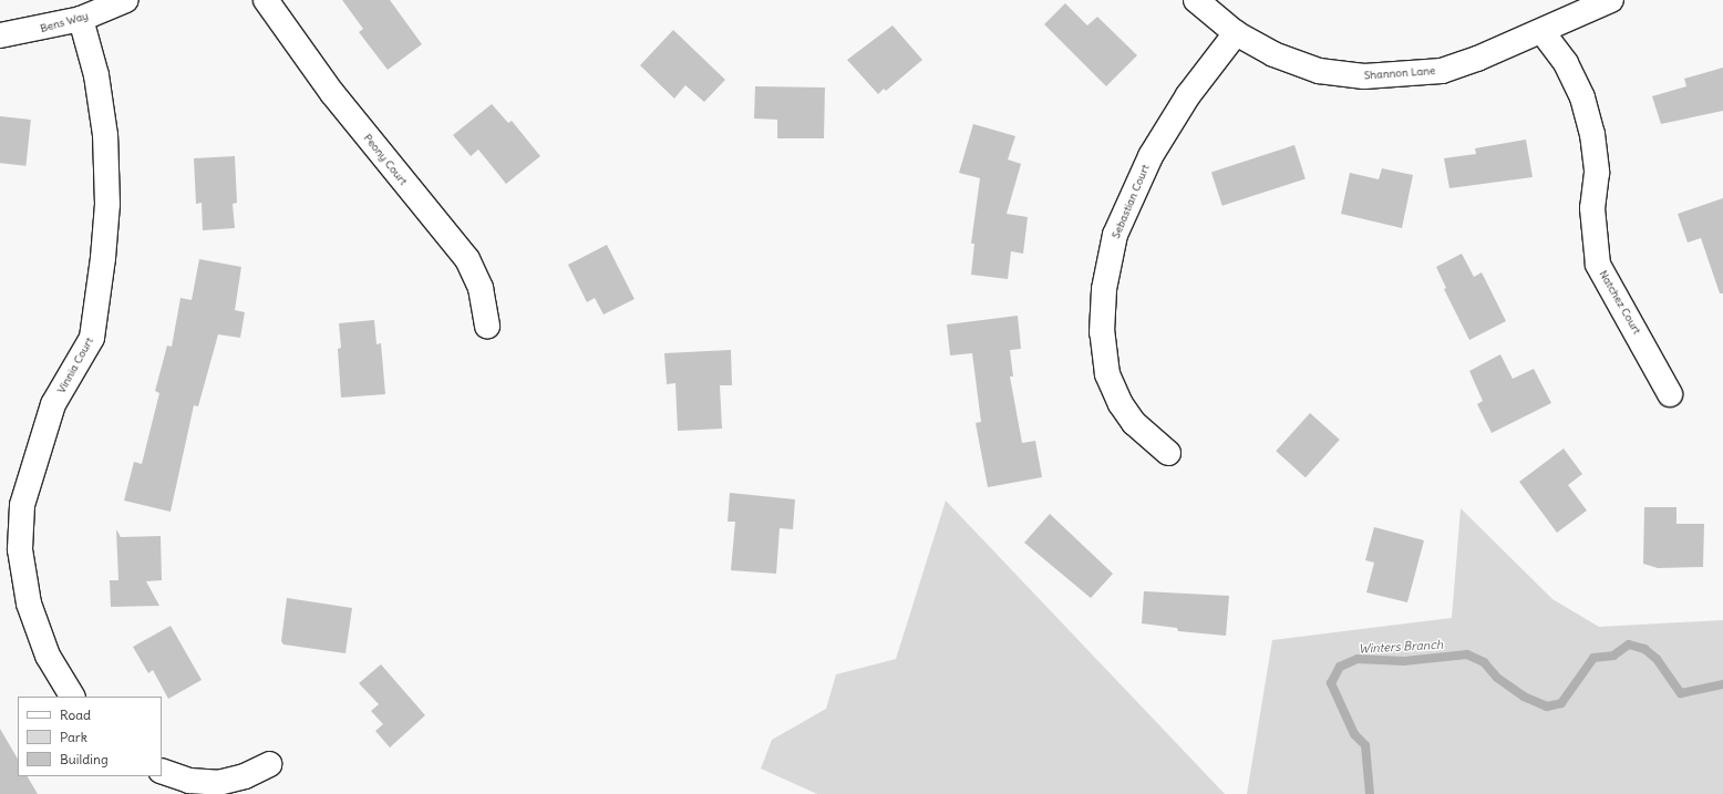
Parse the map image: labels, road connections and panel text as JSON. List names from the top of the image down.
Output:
{
  "streets": {
    "street": [
      "Bens Way",
      "Shannon Lane",
      "Peony Court",
      "Sebastian Court",
      "Natchez Court",
      "Vinnia Court"
    ]
  },
  "crossings": [
    ["Bens Way", "Vinnia Court"],
    ["Shannon Lane", "Sebastian Court"],
    ["Shannon Lane", "Natchez Court"]
  ],
  "water": ["Winters Branch"],
  "legend": ["Road", "Park", "Building"]
}
